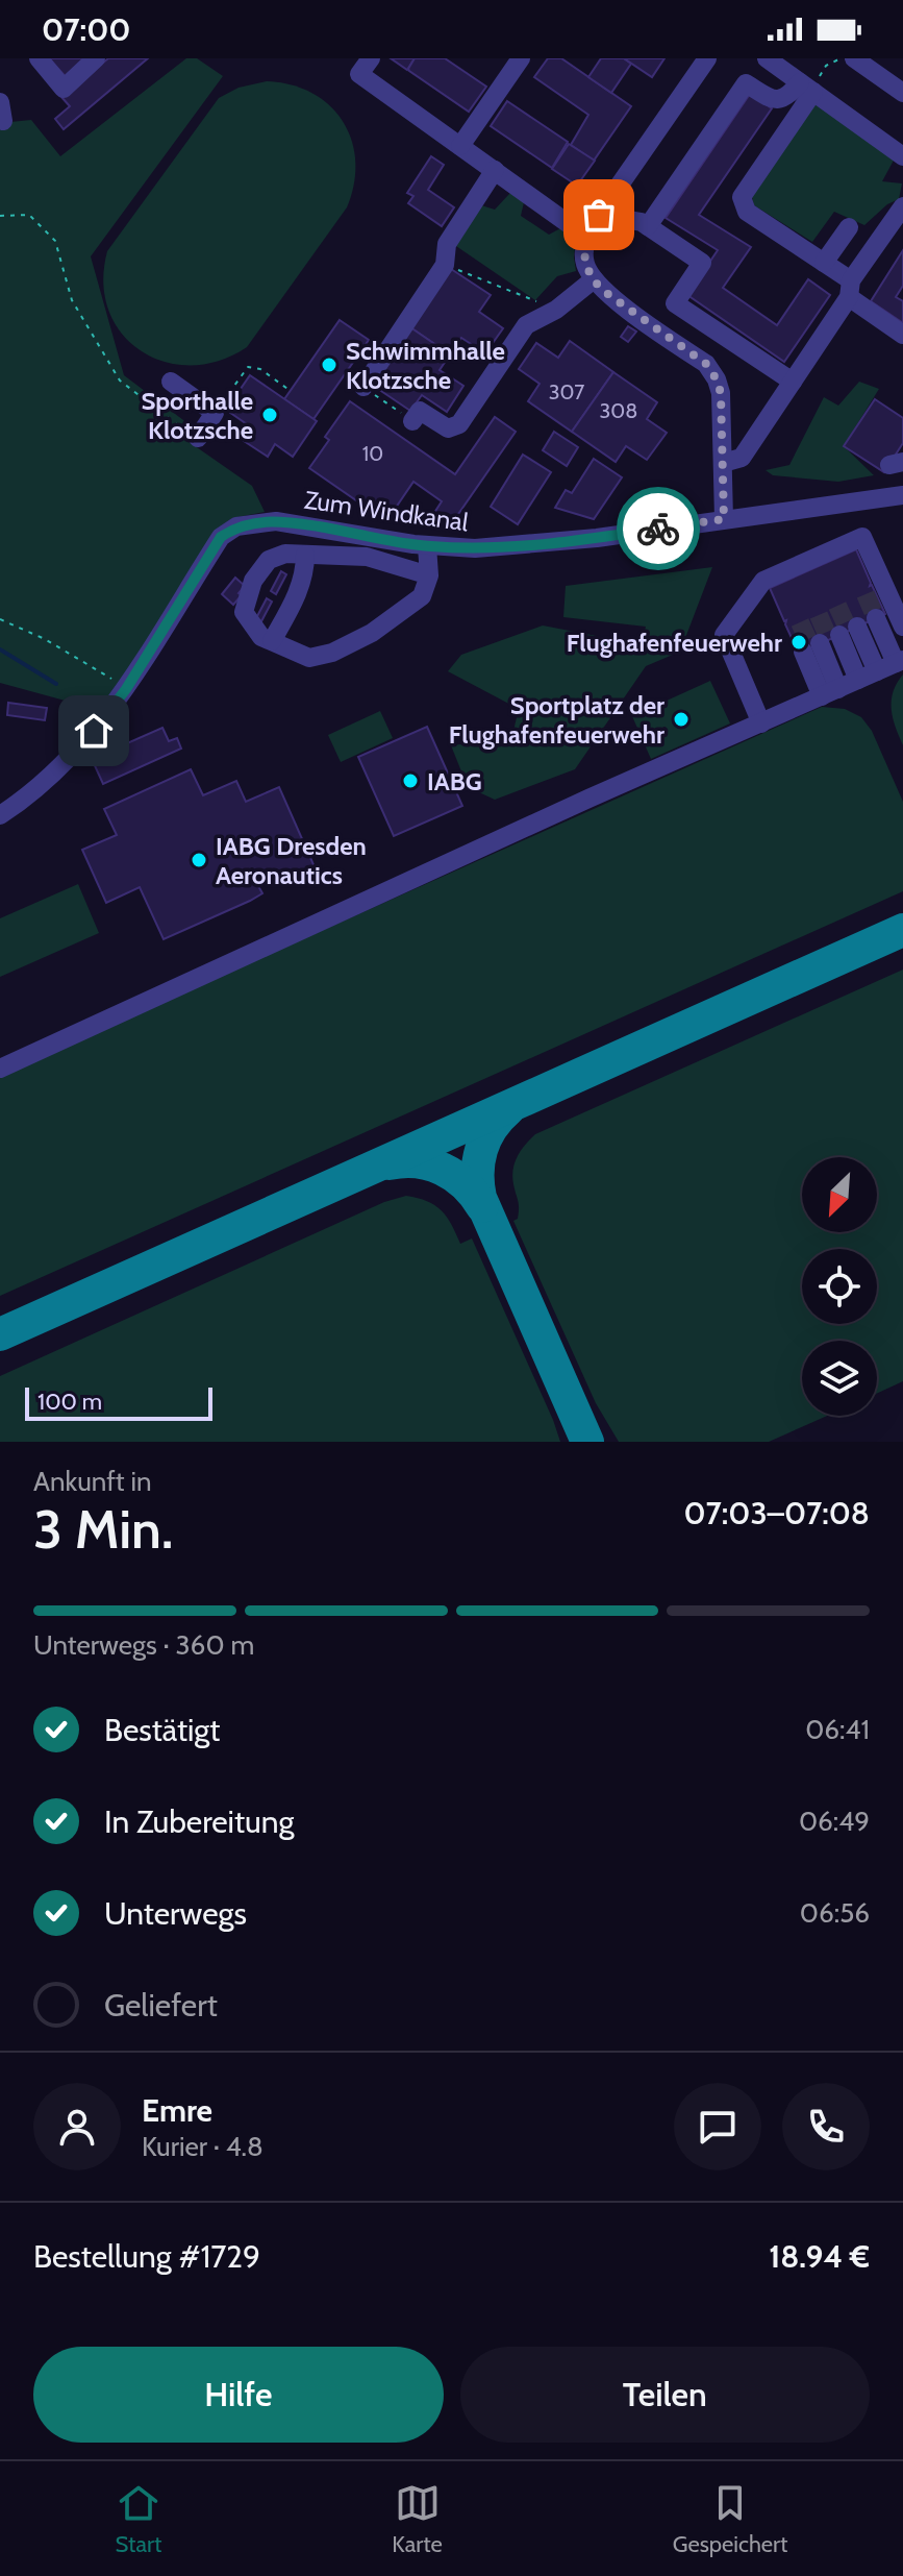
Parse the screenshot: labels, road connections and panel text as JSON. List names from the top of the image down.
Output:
{
  "streets": {
    "street": ["Zum Windkanal"]
  },
  "places": [
    "Schwimmhalle Klotzsche",
    "Sporthalle Klotzsche",
    "Flughafenfeuerwehr",
    "Sportplatz der Flughafenfeuerwehr",
    "IABG",
    "IABG Dresden Aeronautics"
  ],
  "house_numbers": ["307", "308", "10"],
  "scale_bar": "100 m",
  "north": "bottom left",
  "page": {
    "status": "07:00",
    "scale": "100 m",
    "heading": ["3 Min.", "Ankunft in", "07:03–07:08"],
    "panel": [
      "Emre",
      "Kurier · 4.8",
      "Bestellung #1729",
      "18.94 €"
    ],
    "bar": "Unterwegs · 360 m",
    "list": [
      ["Bestätigt", "06:41"],
      ["In Zubereitung", "06:49"],
      ["Unterwegs", "06:56"],
      "Geliefert"
    ],
    "buttons": ["Hilfe", "Teilen"],
    "tabs": ["Start", "Karte", "Gespeichert"]
  }
}
